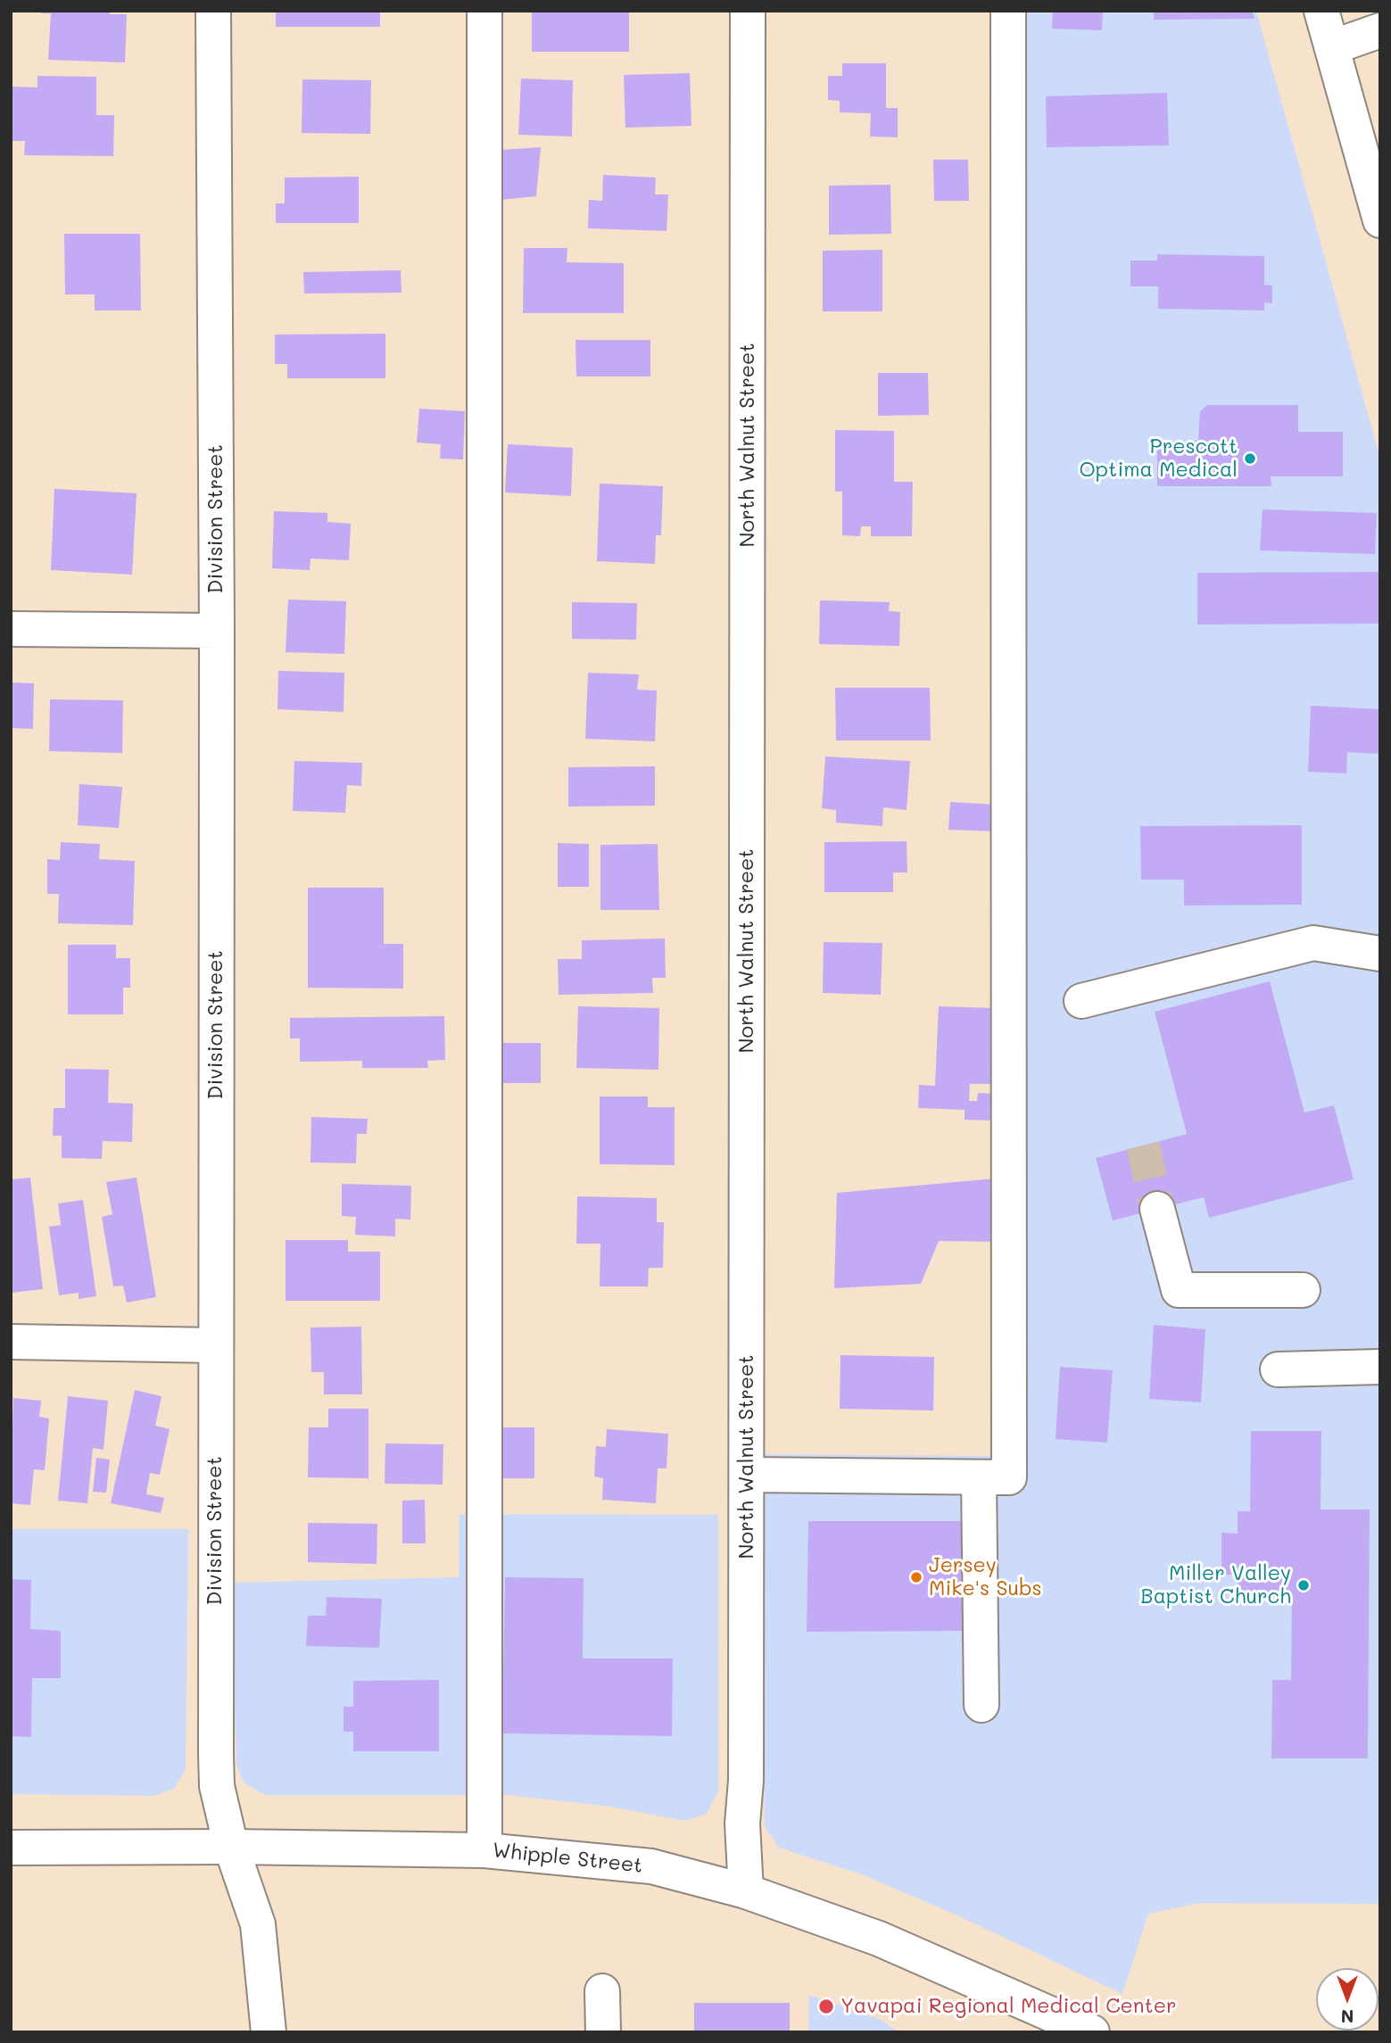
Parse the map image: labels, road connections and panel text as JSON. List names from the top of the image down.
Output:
{
  "streets": {
    "street": ["North Walnut Street", "Division Street", "Whipple Street"]
  },
  "crossings": [
    ["North Walnut Street", "Whipple Street"],
    ["Division Street", "Whipple Street"]
  ],
  "places": [
    "Prescott Optima Medical",
    "Jersey Mike's Subs",
    "Miller Valley Baptist Church",
    "Yavapai Regional Medical Center"
  ],
  "north": "bottom"
}
